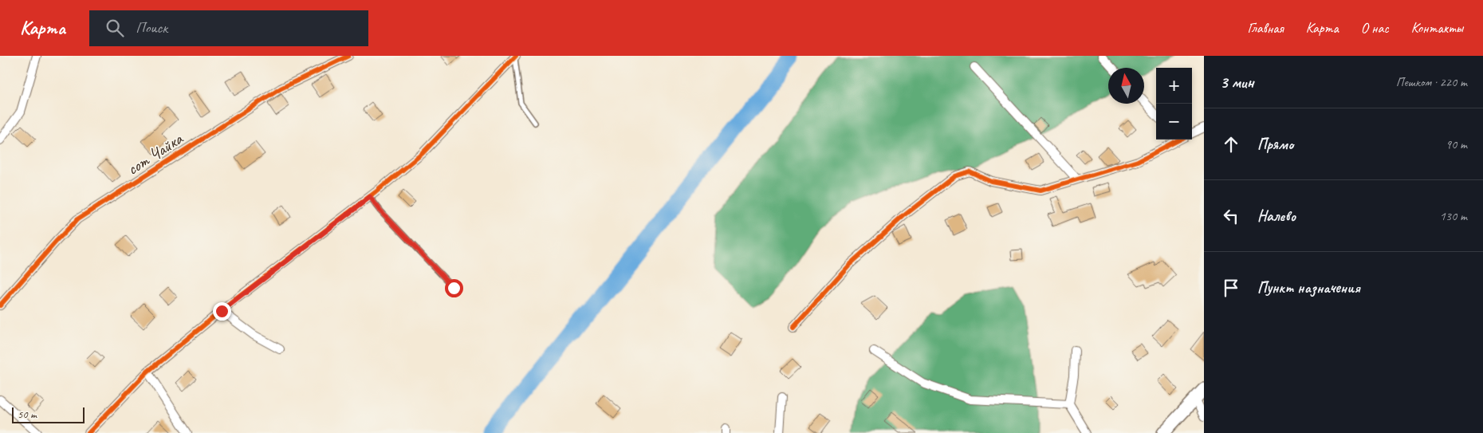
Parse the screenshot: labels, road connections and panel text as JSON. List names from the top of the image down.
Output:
{
  "streets": {
    "street": ["сот Чайка"]
  },
  "scale_bar": "50 m",
  "north": "top",
  "page": {
    "header": "Карта",
    "search": "Поиск",
    "nav": [
      "Главная",
      "Карта",
      "О нас",
      "Контакты"
    ],
    "heading": ["3 мин", "Пешком · 220 m"],
    "map_buttons": ["+", "−"],
    "list": [
      ["Прямо", "90 m"],
      ["Налево", "130 m"],
      "Пункт назначения"
    ],
    "scale": "50 m"
  }
}
